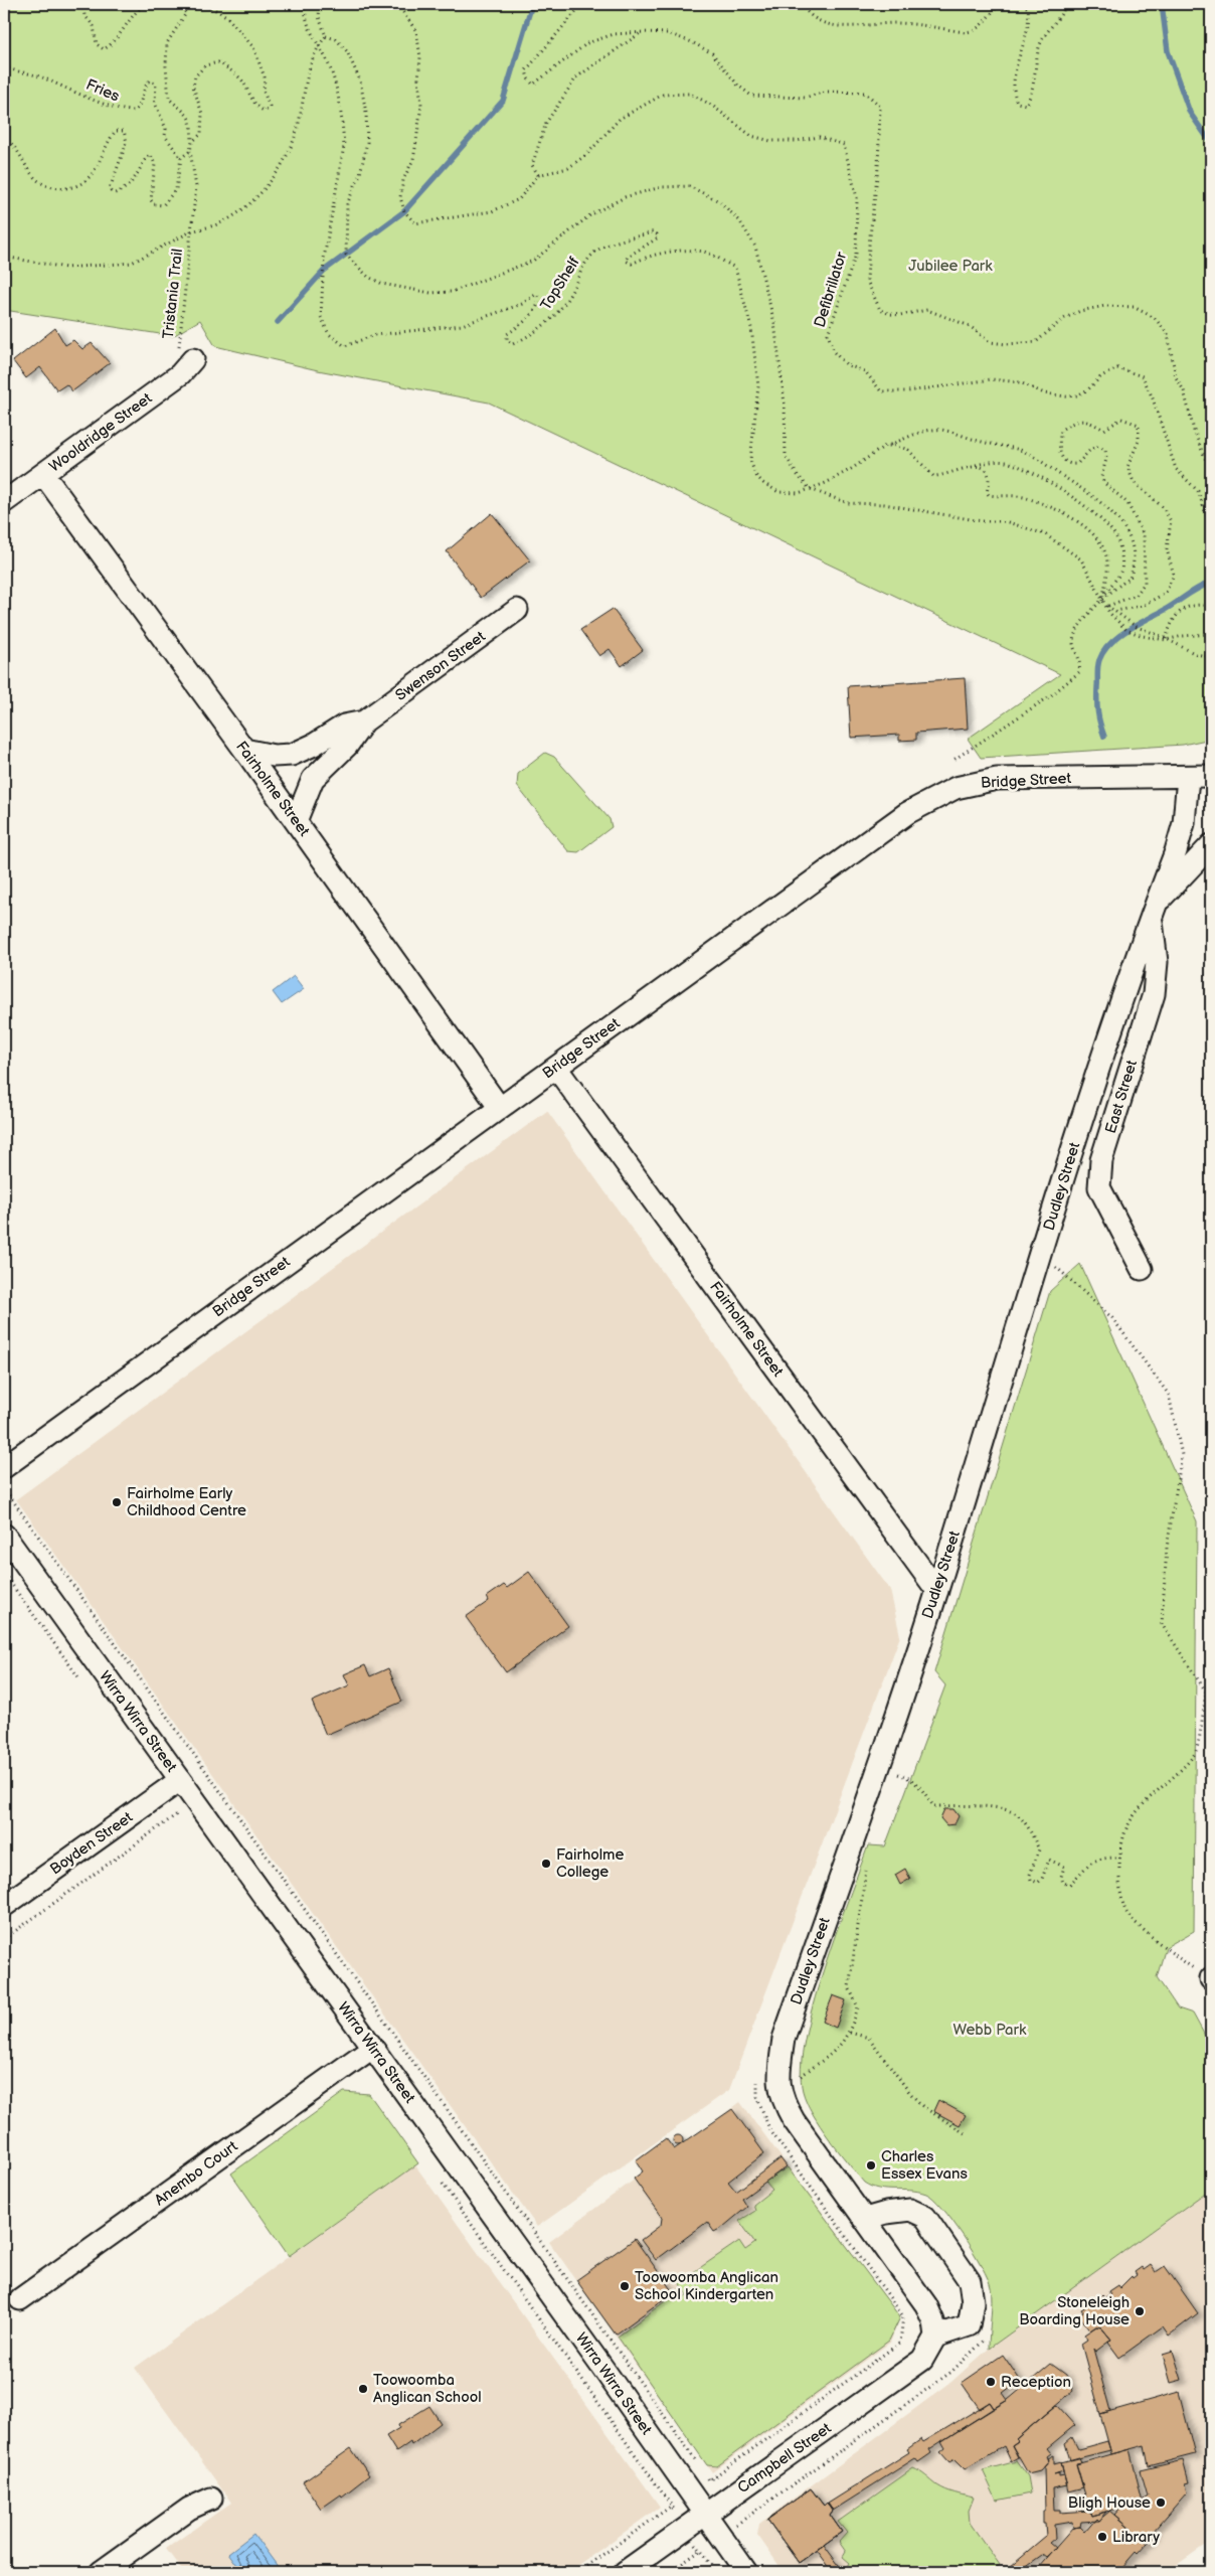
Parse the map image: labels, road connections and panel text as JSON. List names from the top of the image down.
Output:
{
  "streets": {
    "street": [
      "Wooldridge Street",
      "Swenson Street",
      "Bridge Street",
      "Fairholme Street",
      "East Street",
      "Dudley Street",
      "Wirra Wirra Street",
      "Boyden Street",
      "Anembo Court",
      "Campbell Street"
    ],
    "path": [
      "Fries",
      "TopShelf",
      "Defibrillator",
      "Tristania Trail"
    ]
  },
  "crossings": [
    ["TopShelf", "Tristania Trail"],
    ["Tristania Trail", "Wooldridge Street"],
    ["Wooldridge Street", "Fairholme Street"],
    ["Swenson Street", "Fairholme Street"],
    ["Bridge Street", "Fairholme Street"],
    ["Bridge Street", "Dudley Street"],
    ["Fairholme Street", "Dudley Street"],
    ["East Street", "Dudley Street"],
    ["Wirra Wirra Street", "Boyden Street"],
    ["Wirra Wirra Street", "Anembo Court"],
    ["Wirra Wirra Street", "Campbell Street"]
  ],
  "parks": ["Jubilee Park", "Webb Park"],
  "places": [
    "Fairholme Early Childhood Centre",
    "Fairholme College",
    "Charles Essex Evans",
    "Toowoomba Anglican School Kindergarten",
    "Stoneleigh Boarding House",
    "Reception",
    "Toowoomba Anglican School",
    "Bligh House",
    "Library"
  ]
}
